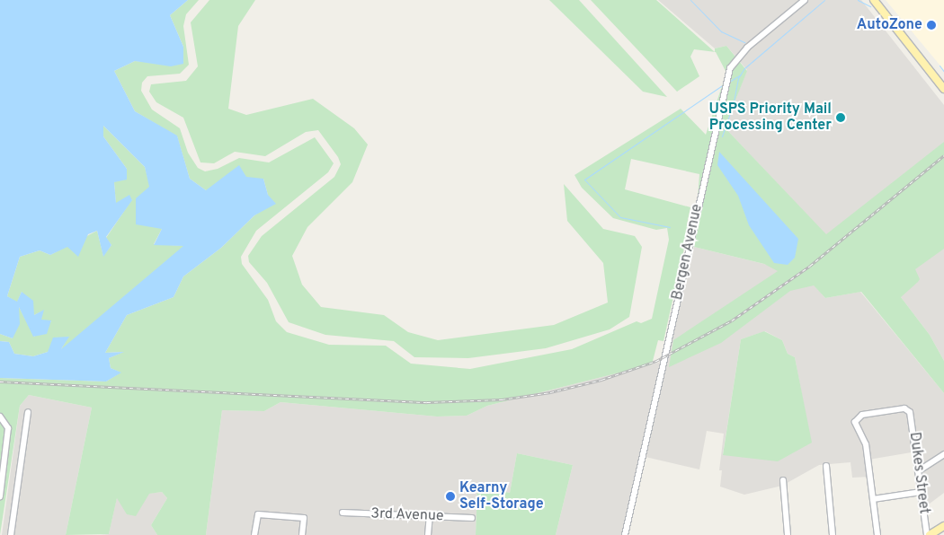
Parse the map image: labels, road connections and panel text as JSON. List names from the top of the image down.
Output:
{
  "streets": {
    "street": ["Bergen Avenue", "Dukes Street", "3rd Avenue"]
  },
  "places": ["AutoZone", "USPS Priority Mail Processing Center", "Kearny Self-Storage"]
}
